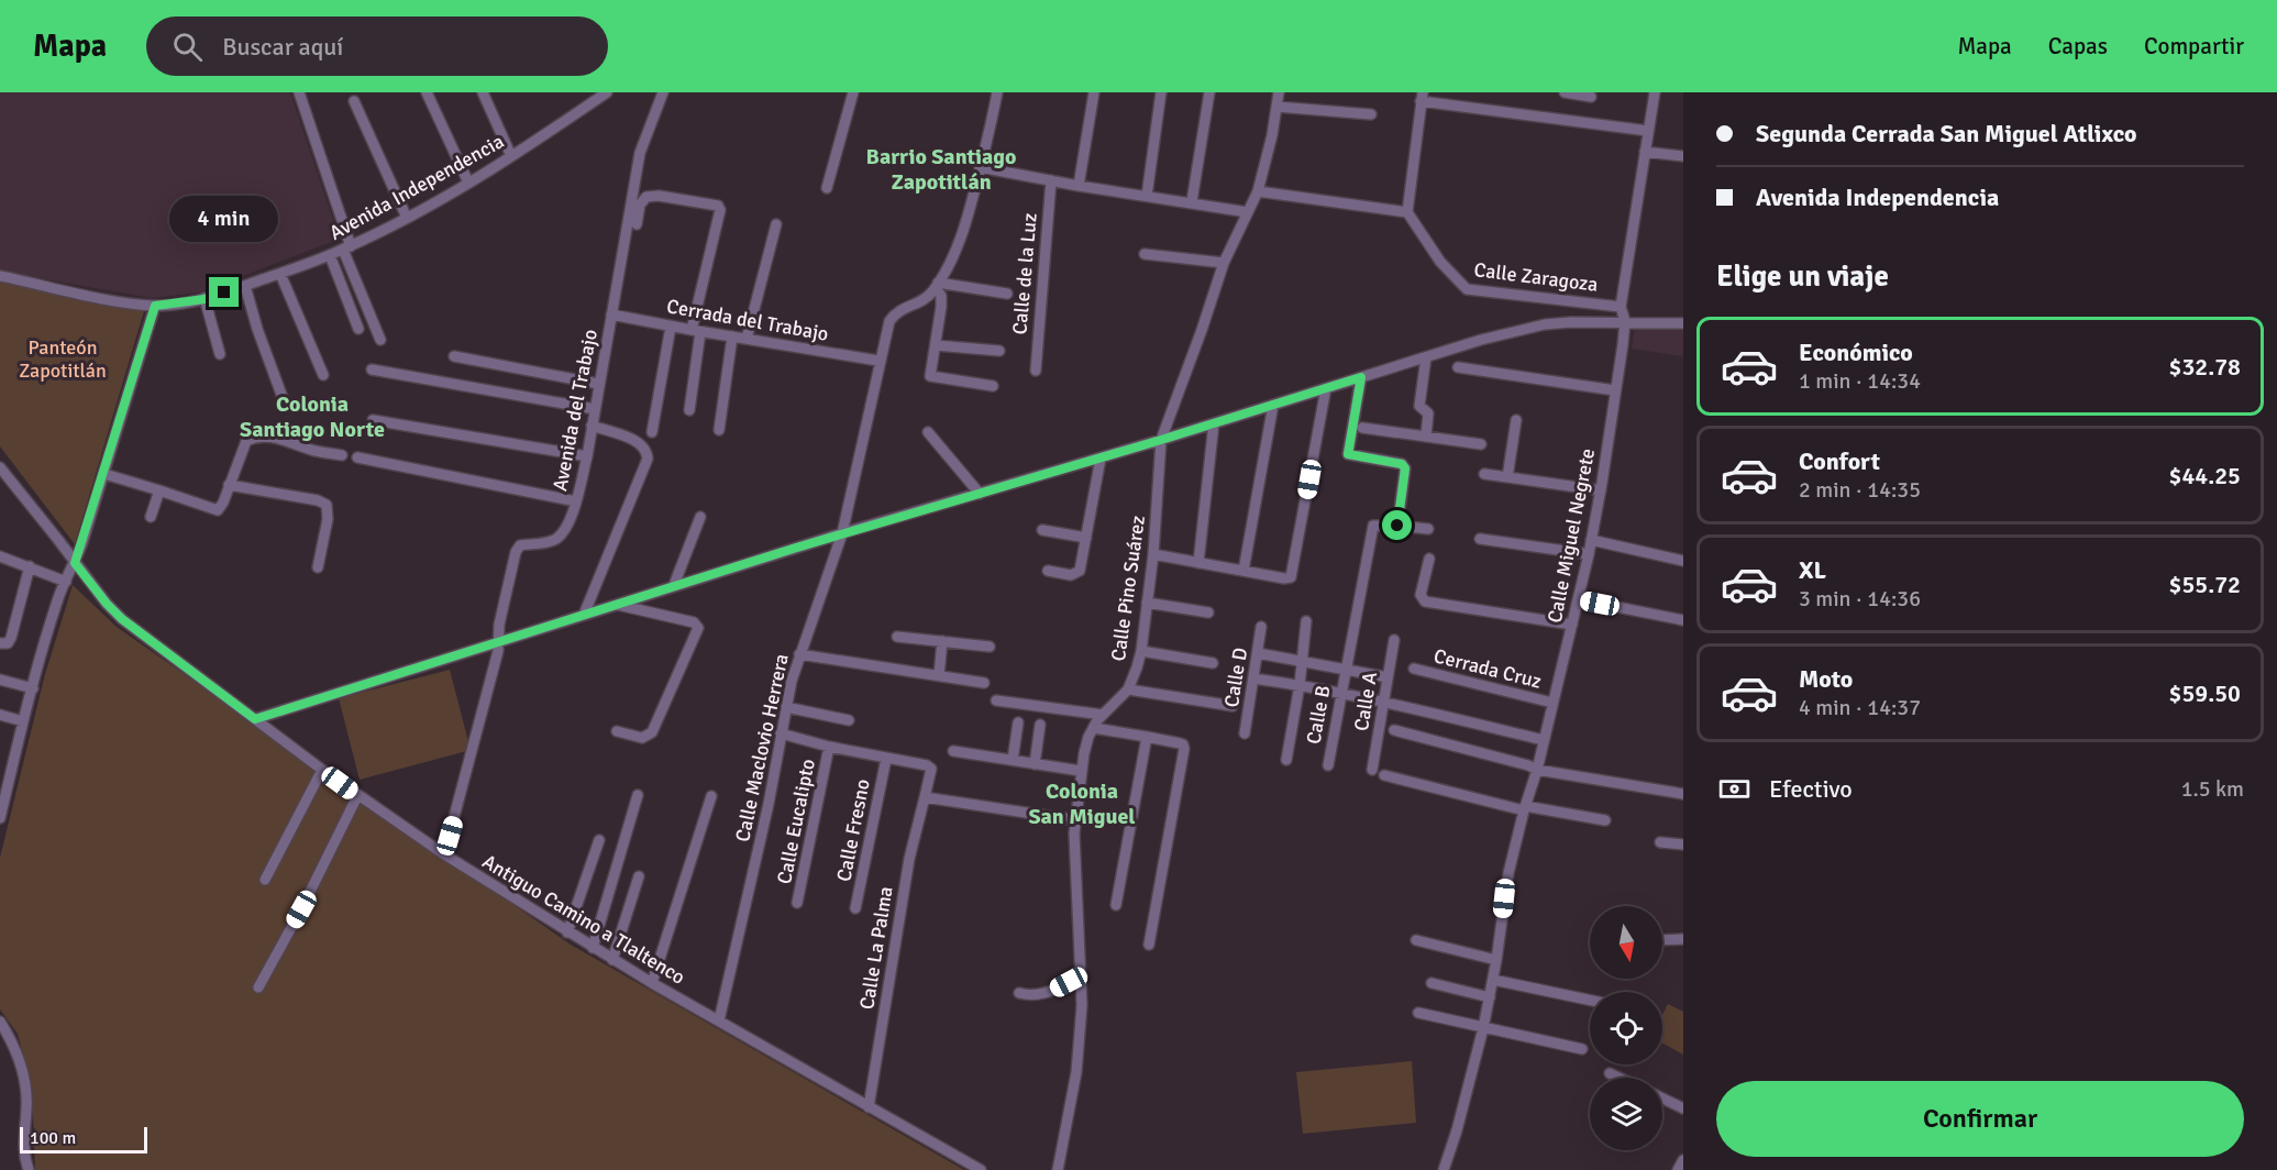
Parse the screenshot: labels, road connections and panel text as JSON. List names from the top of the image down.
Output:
{
  "streets": {
    "street": [
      "Avenida Independencia",
      "Calle de la Luz",
      "Calle Zaragoza",
      "Cerrada del Trabajo",
      "Avenida del Trabajo",
      "Calle Miguel Negrete",
      "Calle Pino Suárez",
      "Cerrada Cruz",
      "Calle D",
      "Calle A",
      "Calle B",
      "Calle Maclovio Herrera",
      "Calle Eucalipto",
      "Calle Fresno",
      "Antiguo Camino a Tlaltenco",
      "Calle La Palma"
    ]
  },
  "crossings": [
    ["Calle Zaragoza", "Calle Miguel Negrete"],
    ["Cerrada del Trabajo", "Avenida del Trabajo"],
    ["Cerrada del Trabajo", "Calle Maclovio Herrera"],
    ["Avenida del Trabajo", "Antiguo Camino a Tlaltenco"],
    ["Calle Miguel Negrete", "Cerrada Cruz"],
    ["Calle Maclovio Herrera", "Antiguo Camino a Tlaltenco"],
    ["Calle Fresno", "Calle La Palma"],
    ["Antiguo Camino a Tlaltenco", "Calle La Palma"]
  ],
  "districts": ["Barrio Santiago Zapotitlán", "Colonia Santiago Norte", "Colonia San Miguel"],
  "parks": ["Panteón Zapotitlán"],
  "scale_bar": "100 m",
  "north": "bottom",
  "page": {
    "header": "Mapa",
    "search": "Buscar aquí",
    "nav": ["Mapa", "Capas", "Compartir"],
    "banner": ["Segunda Cerrada San Miguel Atlixco", "Avenida Independencia"],
    "bubble": "4 min",
    "heading": "Elige un viaje",
    "list": [
      {
        "name": "Económico",
        "note": "1 min · 14:34",
        "value": "$32.78"
      },
      {
        "name": "Confort",
        "note": "2 min · 14:35",
        "value": "$44.25"
      },
      {
        "name": "XL",
        "note": "3 min · 14:36",
        "value": "$55.72"
      },
      {
        "name": "Moto",
        "note": "4 min · 14:37",
        "value": "$59.50"
      }
    ],
    "pay": ["Efectivo", "1.5 km"],
    "buttons": "Confirmar",
    "scale": "100 m"
  }
}
